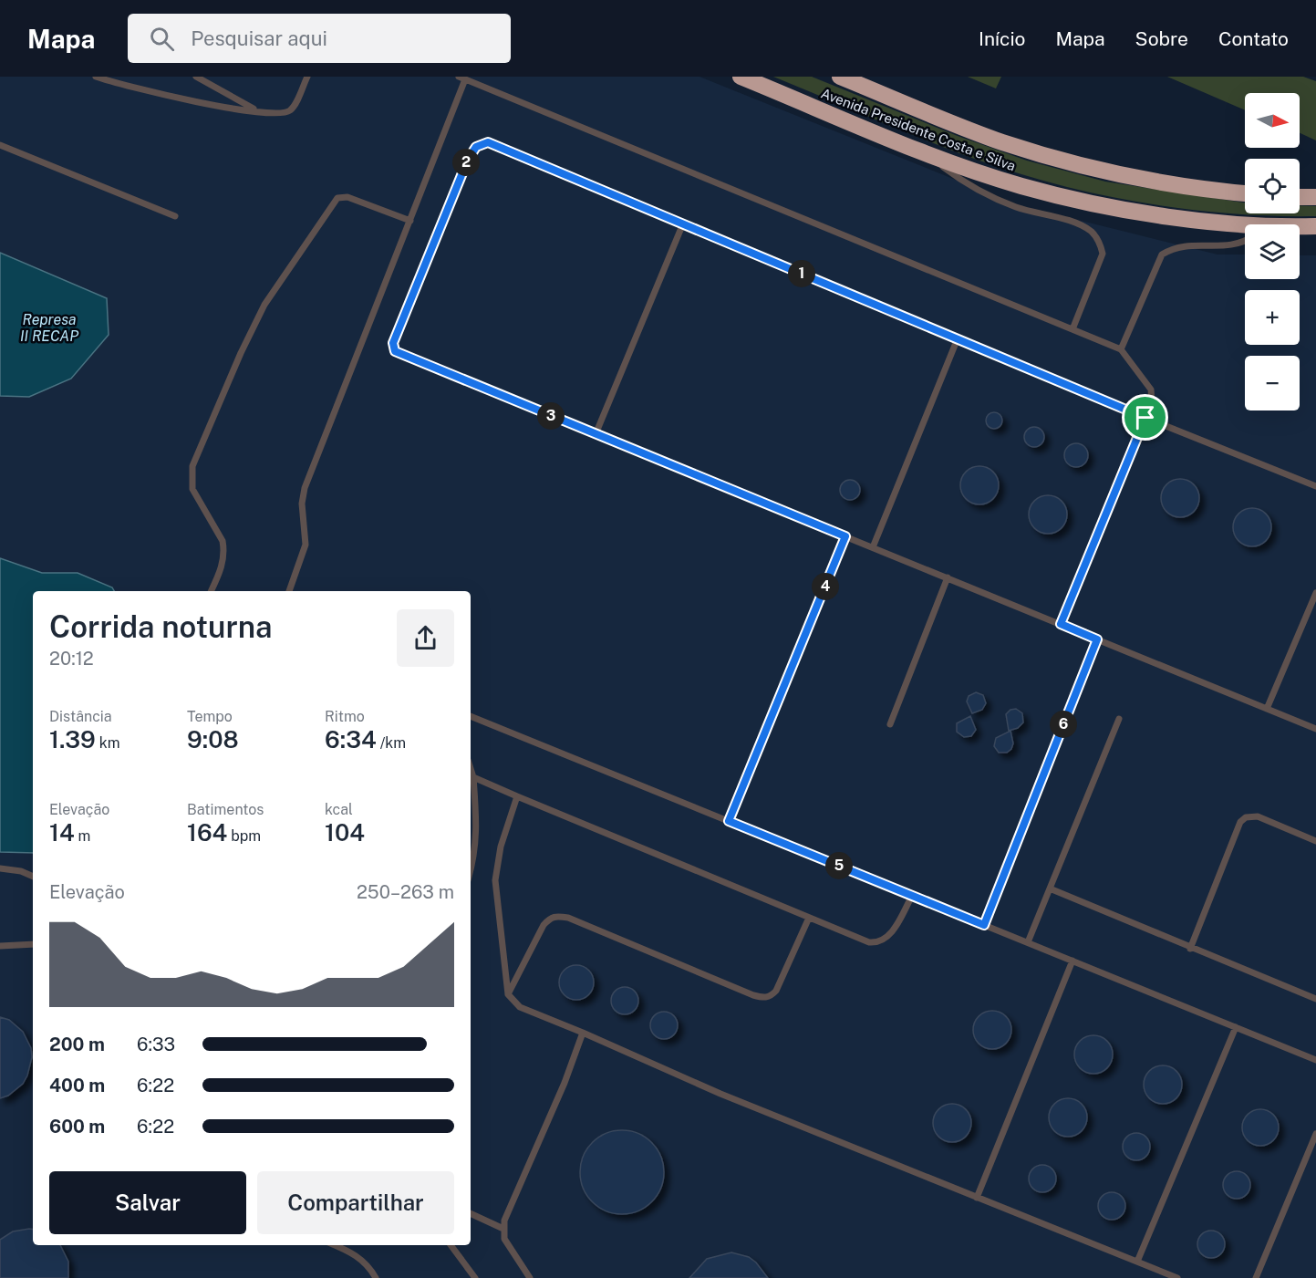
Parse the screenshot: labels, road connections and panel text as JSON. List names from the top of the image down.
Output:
{
  "streets": {
    "highway": ["Avenida Presidente Costa e Silva"]
  },
  "water": ["Represa II RECAP"],
  "north": "right",
  "page": {
    "header": "Mapa",
    "search": "Pesquisar aqui",
    "nav": [
      "Início",
      "Mapa",
      "Sobre",
      "Contato"
    ],
    "map_buttons": ["+", "−"],
    "pins": [
      "2",
      "1",
      "3",
      "4",
      "6",
      "5"
    ],
    "heading": ["Corrida noturna", "20:12"],
    "stats": [
      ["Distância", "1.39 km"],
      ["Tempo", "9:08"],
      ["Ritmo", "6:34 /km"],
      ["Elevação", "14 m"],
      ["Batimentos", "164 bpm"],
      ["kcal", "104"]
    ],
    "chart": ["Elevação", "250–263 m"],
    "list": [
      {
        "name": "200 m",
        "note": "6:33"
      },
      {
        "name": "400 m",
        "note": "6:22"
      },
      {
        "name": "600 m",
        "note": "6:22"
      }
    ],
    "buttons": ["Salvar", "Compartilhar"]
  }
}
